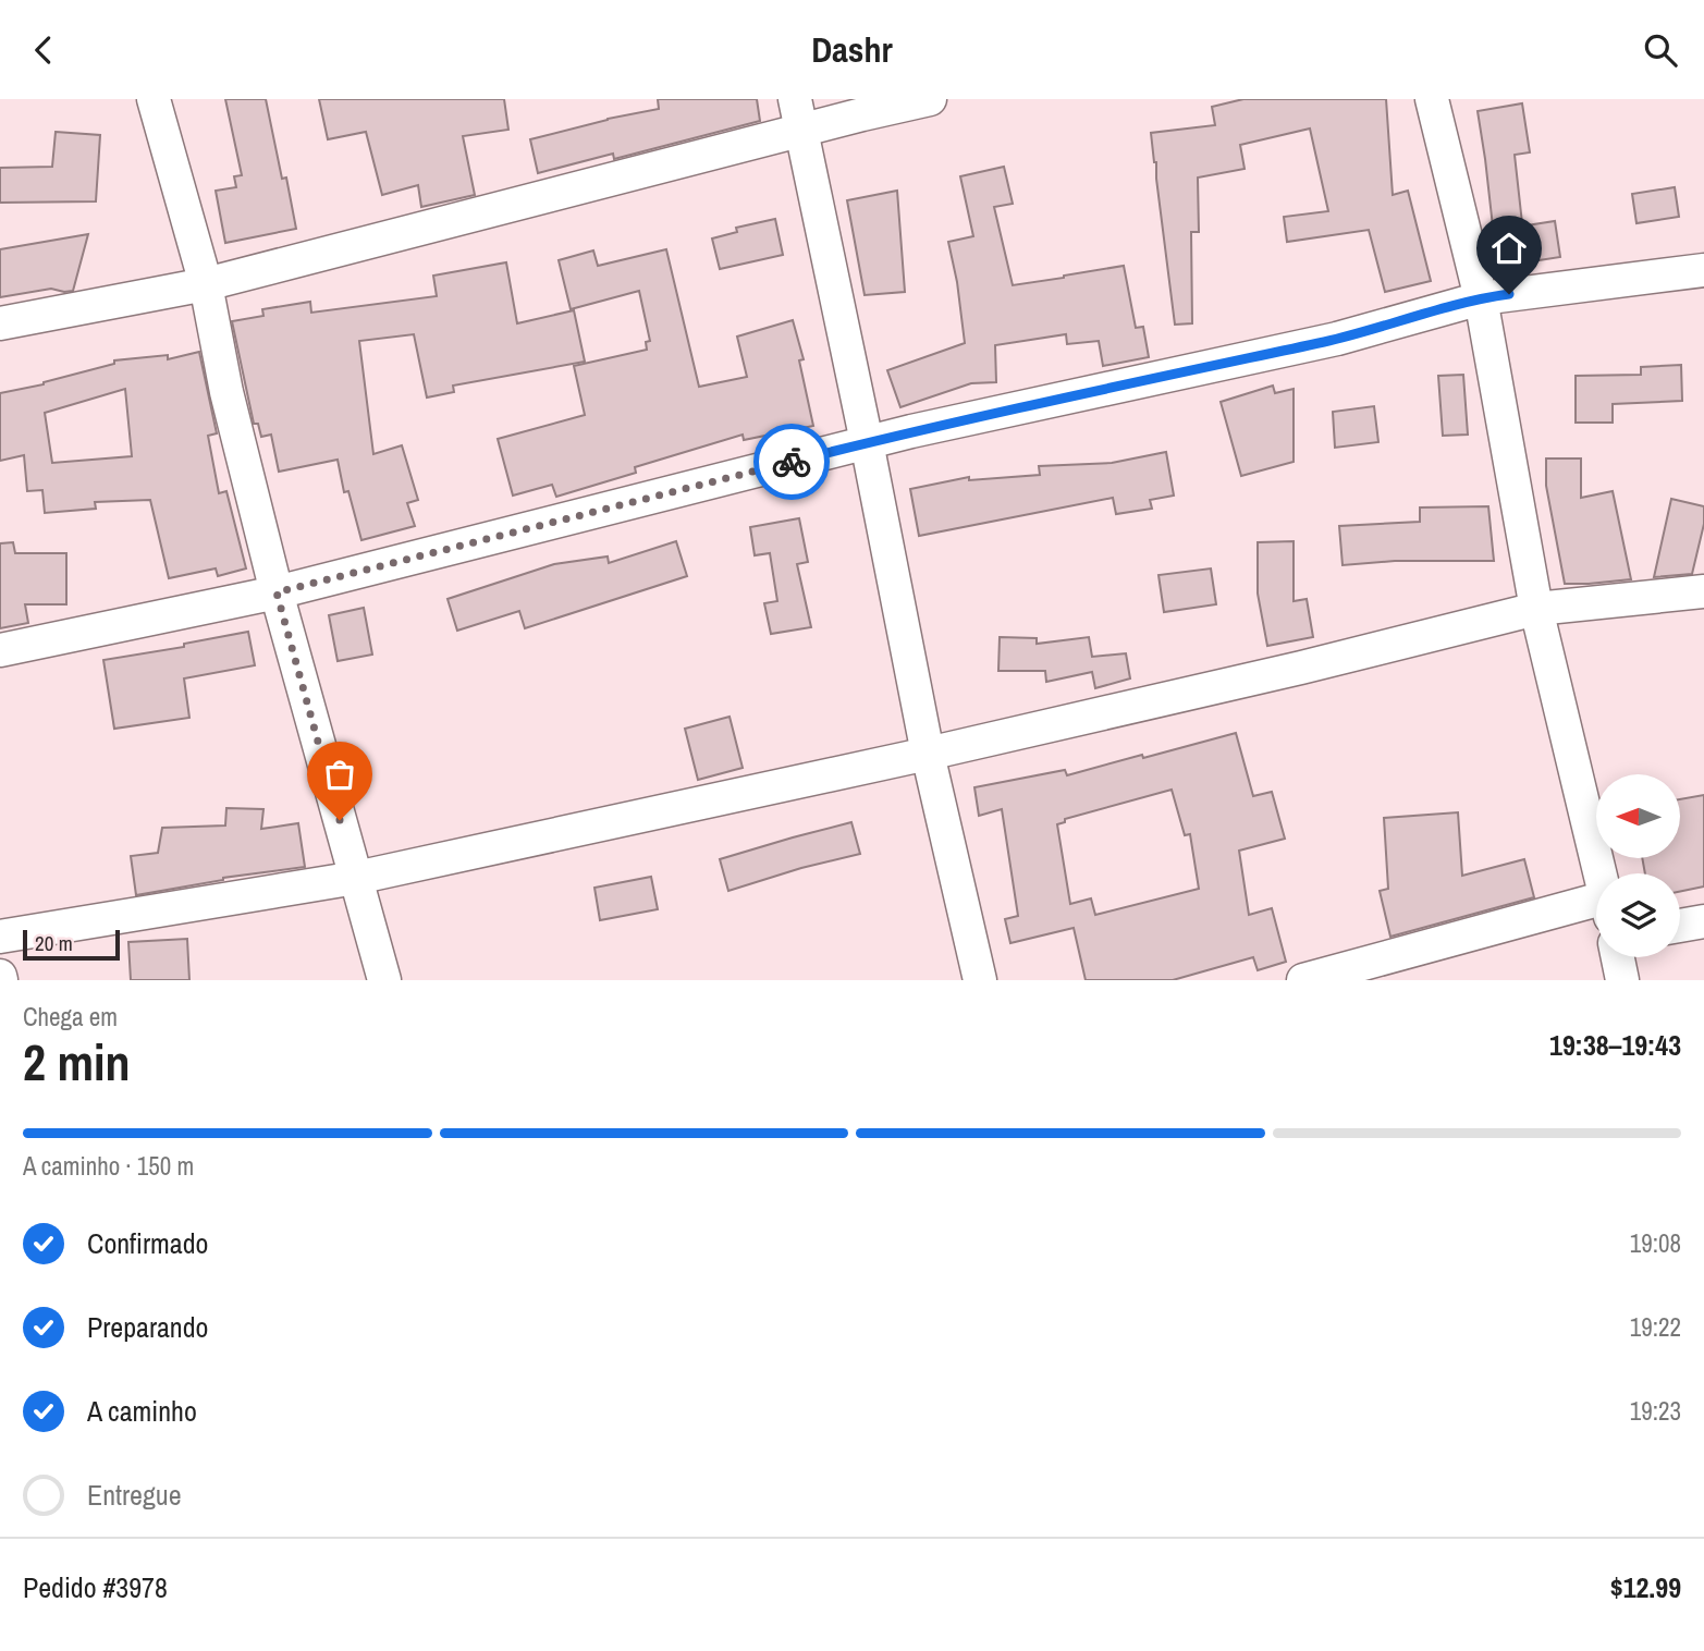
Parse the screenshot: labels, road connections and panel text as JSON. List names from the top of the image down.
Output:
{
  "scale_bar": "20 m",
  "north": "left",
  "page": {
    "header": "Dashr",
    "scale": "20 m",
    "heading": ["2 min", "Chega em", "19:38–19:43"],
    "panel": ["Pedido #3978", "$12.99"],
    "bar": "A caminho · 150 m",
    "list": [
      ["Confirmado", "19:08"],
      ["Preparando", "19:22"],
      ["A caminho", "19:23"],
      "Entregue"
    ]
  }
}
